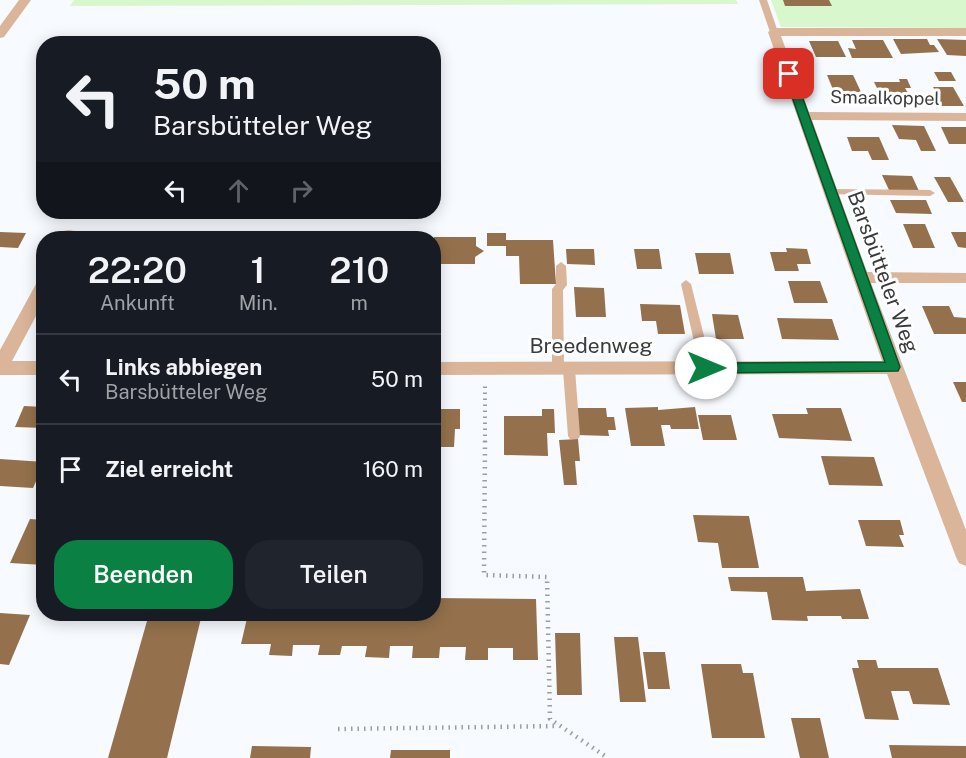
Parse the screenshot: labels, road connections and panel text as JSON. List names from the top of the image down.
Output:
{
  "streets": {
    "street": ["Smaalkoppel", "Barsbütteler Weg", "Breedenweg"]
  },
  "crossings": [
    ["Smaalkoppel", "Barsbütteler Weg"],
    ["Barsbütteler Weg", "Breedenweg"]
  ],
  "page": {
    "turn": ["50 m", "Barsbütteler Weg"],
    "eta": [
      "22:20",
      "Ankunft",
      "1",
      "Min.",
      "210",
      "m"
    ],
    "list": [
      {
        "name": "Links abbiegen",
        "note": "Barsbütteler Weg",
        "value": "50 m"
      },
      {
        "name": "Ziel erreicht",
        "value": "160 m"
      }
    ],
    "buttons": ["Beenden", "Teilen"]
  }
}
